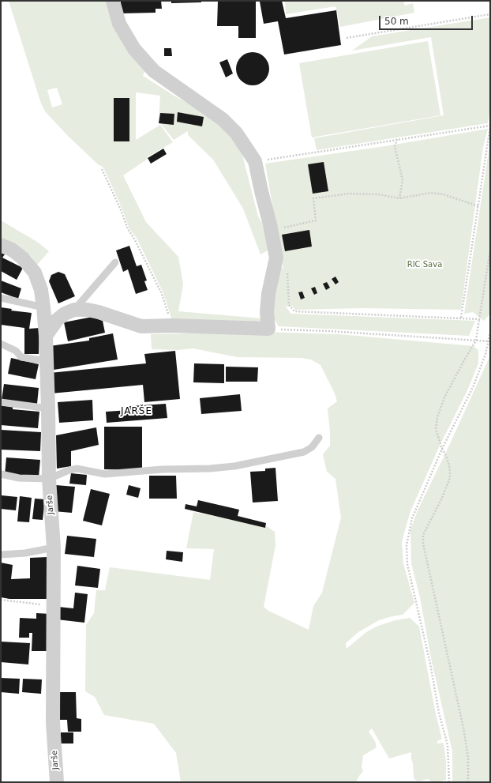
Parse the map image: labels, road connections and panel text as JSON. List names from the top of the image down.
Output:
{
  "streets": {
    "street": ["Jarše"]
  },
  "districts": ["JARŠE"],
  "parks": ["RIC Sava"],
  "scale_bar": "50 m"
}
